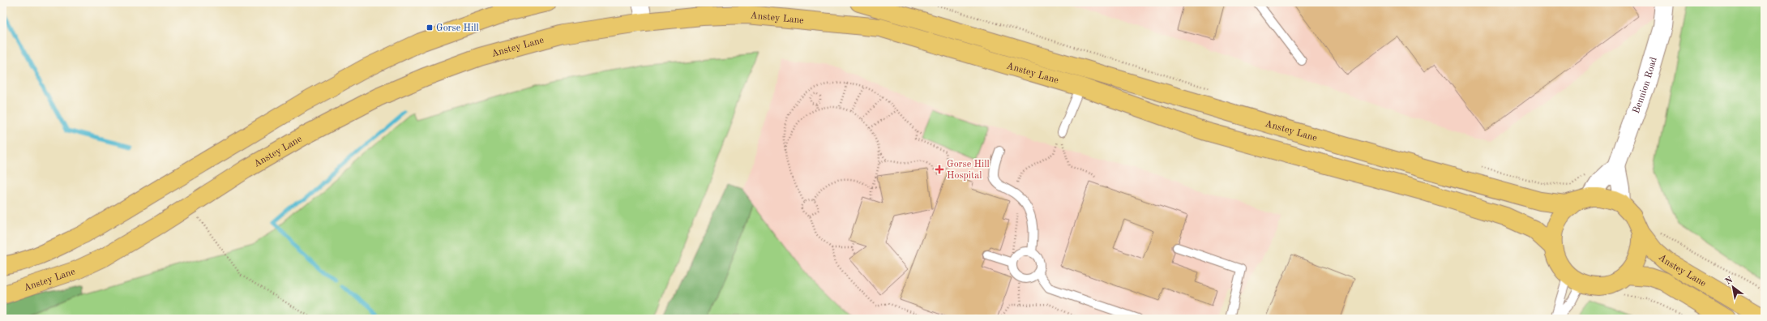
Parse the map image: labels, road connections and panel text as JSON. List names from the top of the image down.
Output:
{
  "streets": {
    "main road": ["Anstey Lane"],
    "street": ["Bennion Road"]
  },
  "crossings": [
    ["Anstey Lane", "Bennion Road"]
  ],
  "places": {
    "transit": ["Gorse Hill"],
    "health": ["Gorse Hill Hospital"]
  },
  "north": "top left"
}
